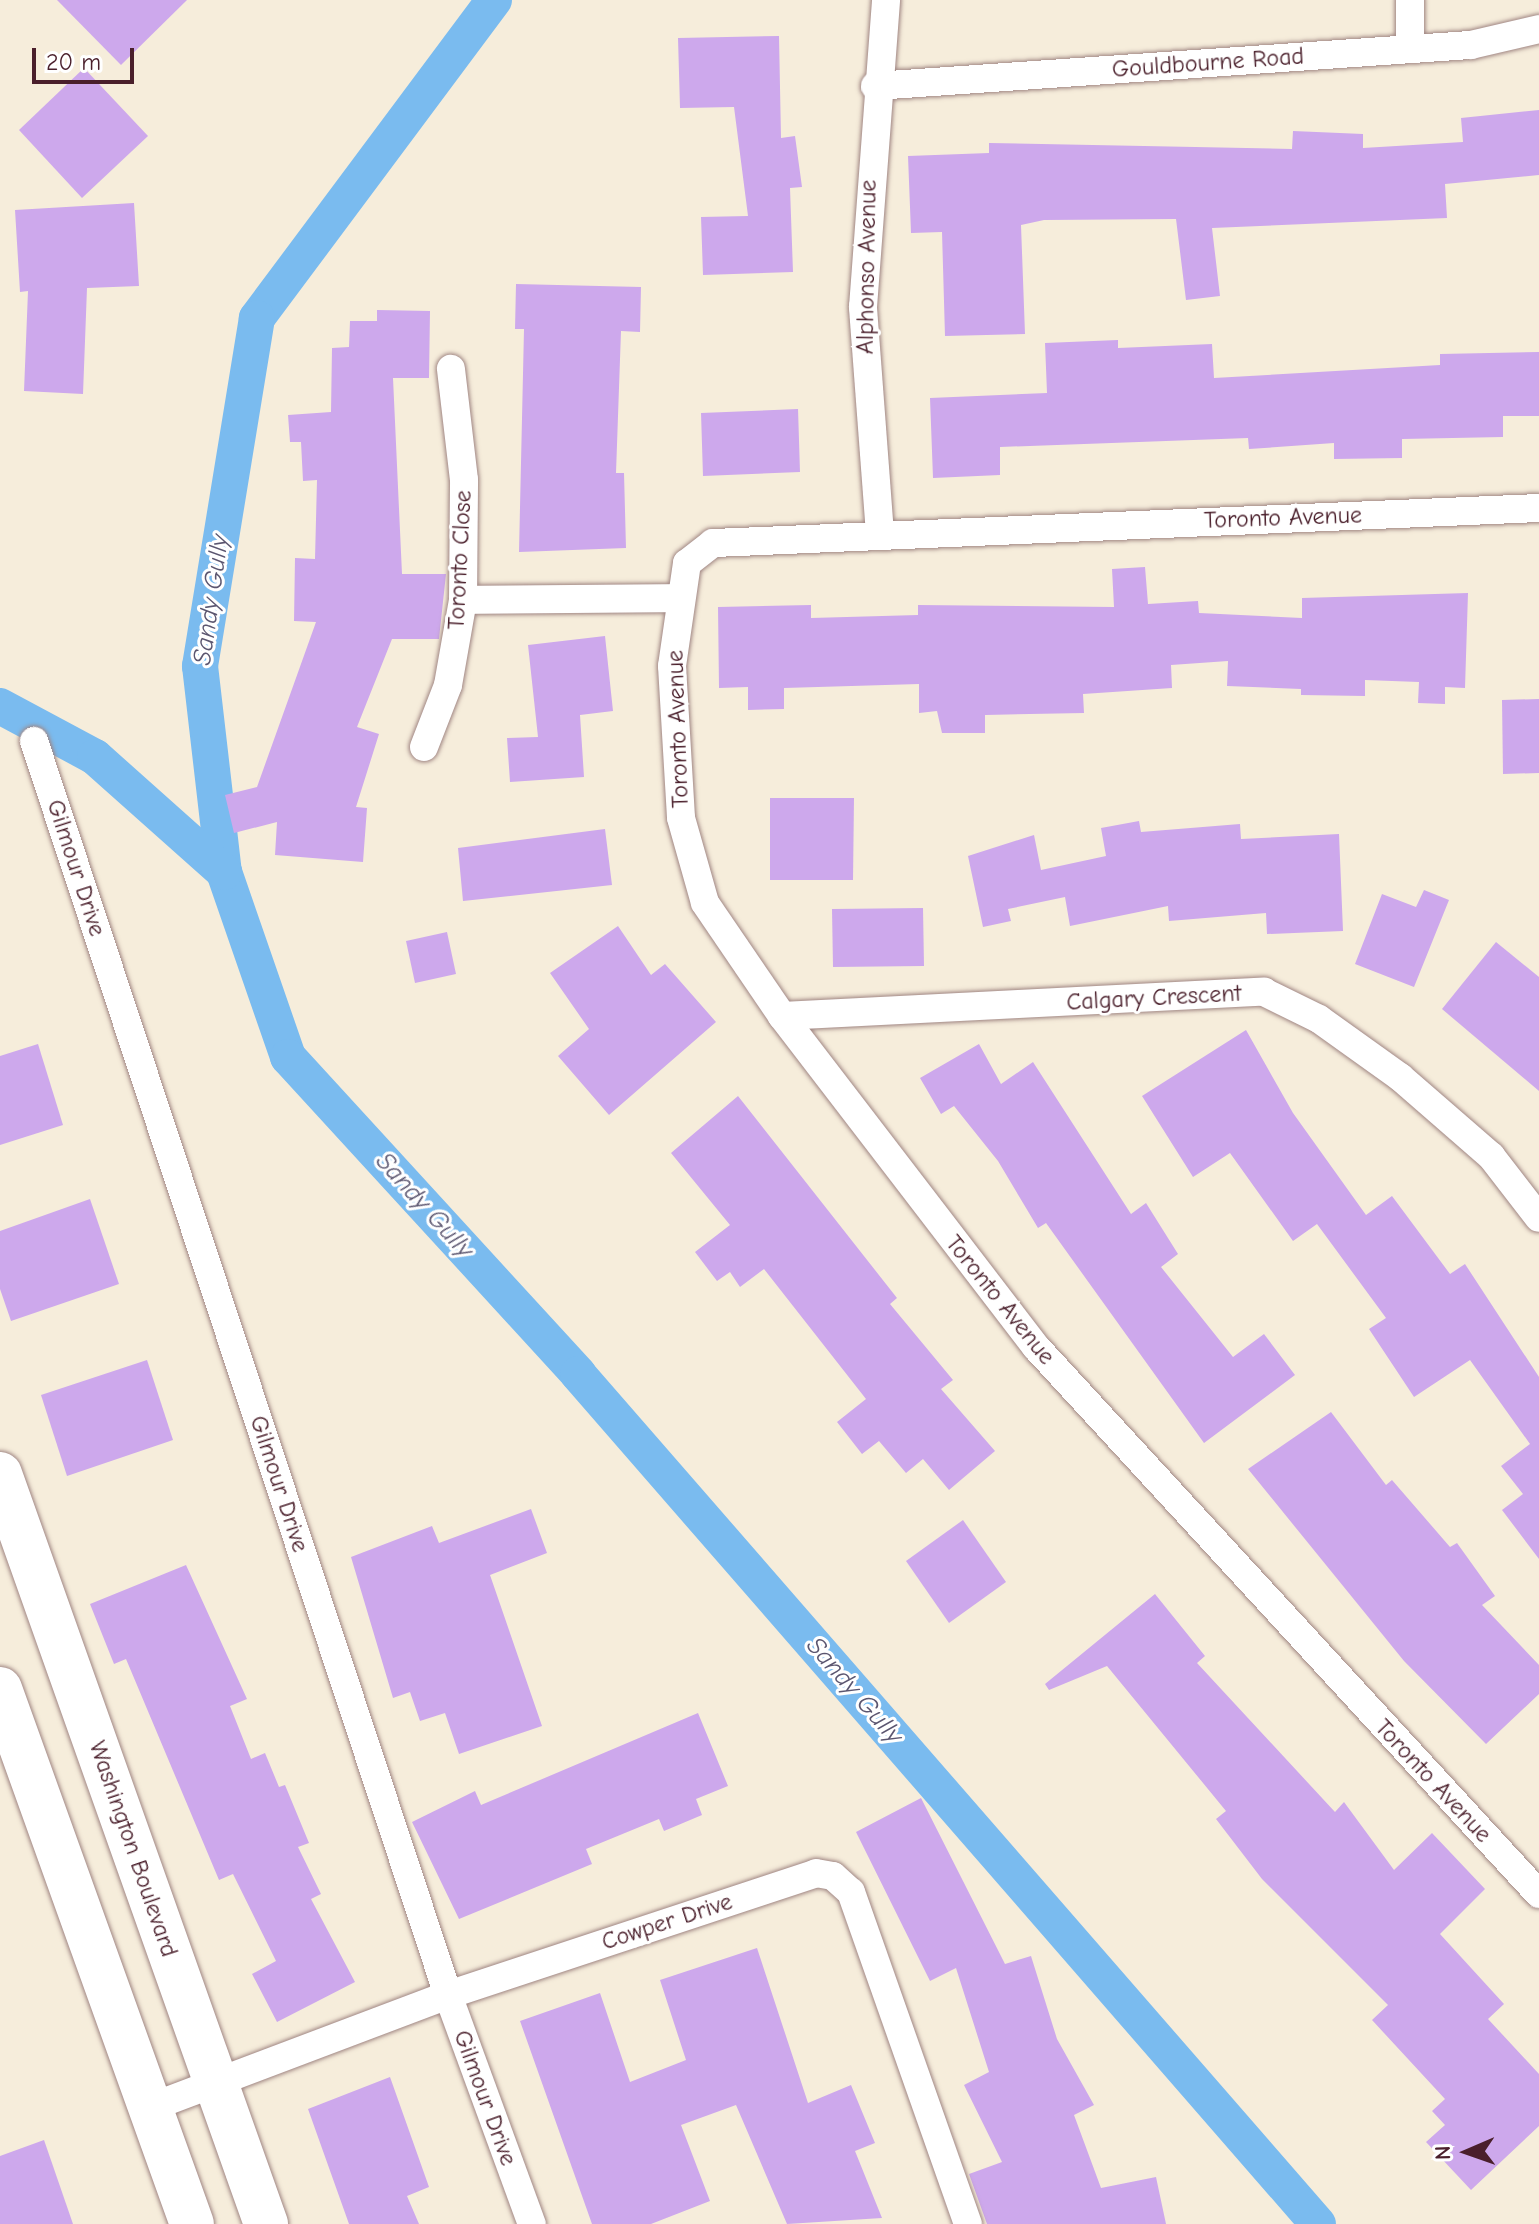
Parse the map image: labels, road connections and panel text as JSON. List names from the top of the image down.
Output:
{
  "streets": {
    "highway": ["Washington Boulevard"],
    "street": [
      "Gouldbourne Road",
      "Alphonso Avenue",
      "Toronto Avenue",
      "Toronto Close",
      "Gilmour Drive",
      "Calgary Crescent",
      "Cowper Drive"
    ]
  },
  "crossings": [
    ["Gouldbourne Road", "Alphonso Avenue"],
    ["Alphonso Avenue", "Toronto Avenue"],
    ["Toronto Avenue", "Calgary Crescent"],
    ["Gilmour Drive", "Cowper Drive"],
    ["Washington Boulevard", "Cowper Drive"]
  ],
  "water": ["Sandy Gully"],
  "scale_bar": "20 m",
  "north": "left"
}
